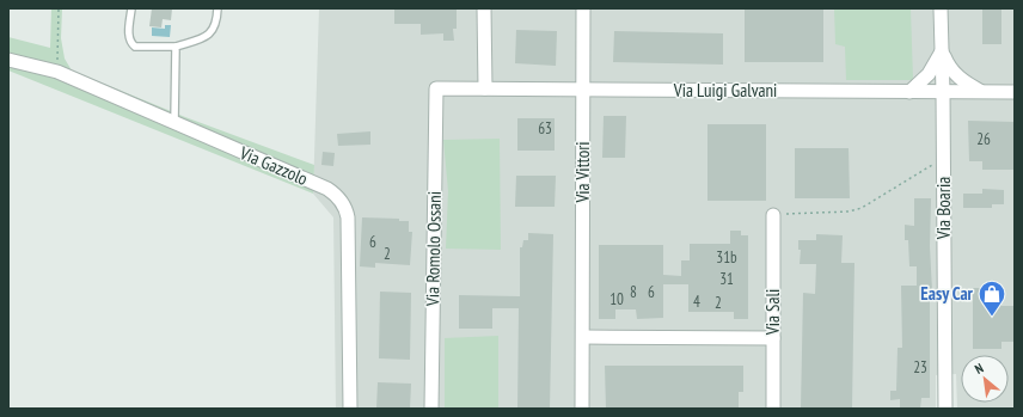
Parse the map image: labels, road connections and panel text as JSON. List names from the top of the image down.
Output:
{
  "streets": {
    "street": [
      "Via Luigi Galvani",
      "Via Gazzolo",
      "Via Vittori",
      "Via Boaria",
      "Via Romolo Ossani",
      "Via Sali"
    ]
  },
  "crossings": [
    ["Via Luigi Galvani", "Via Vittori"],
    ["Via Luigi Galvani", "Via Boaria"],
    ["Via Luigi Galvani", "Via Romolo Ossani"]
  ],
  "places": {
    "shop": ["Easy Car"]
  },
  "house_numbers": [
    "63",
    "26",
    "6",
    "2",
    "31b",
    "31",
    "8",
    "6",
    "10",
    "4",
    "2",
    "23"
  ],
  "north": "top left"
}
